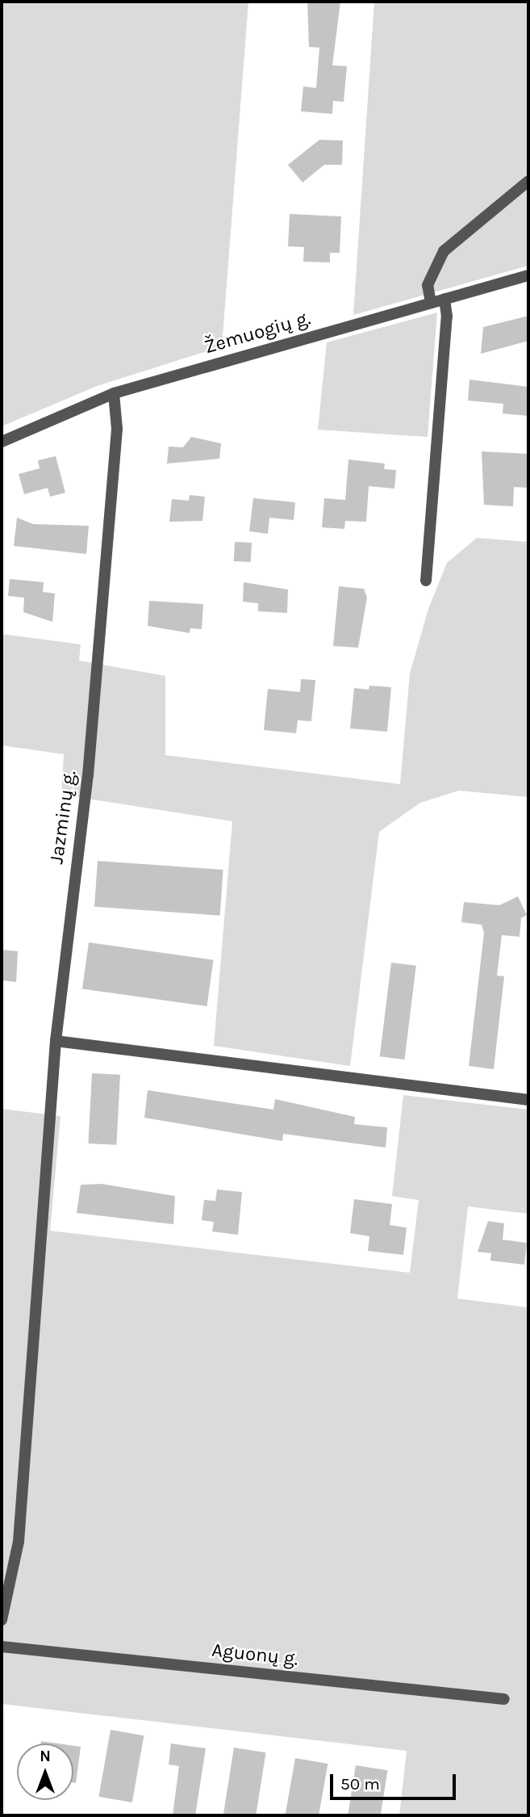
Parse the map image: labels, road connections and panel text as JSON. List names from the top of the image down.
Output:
{
  "streets": {
    "street": ["Žemuogių g.", "Jazminų g.", "Aguonų g."]
  },
  "crossings": [
    ["Žemuogių g.", "Jazminų g."]
  ],
  "scale_bar": "50 m",
  "north": "top"
}
